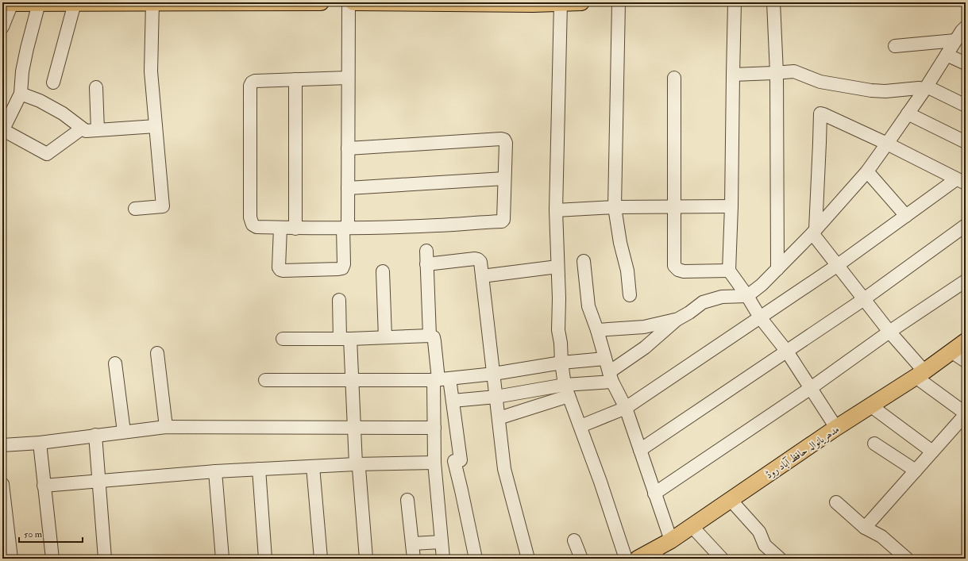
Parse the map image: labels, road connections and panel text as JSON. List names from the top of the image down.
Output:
{
  "streets": {
    "main road": ["مدھریانوالہ حافظ آباد روڈ"]
  },
  "scale_bar": "50 m"
}
